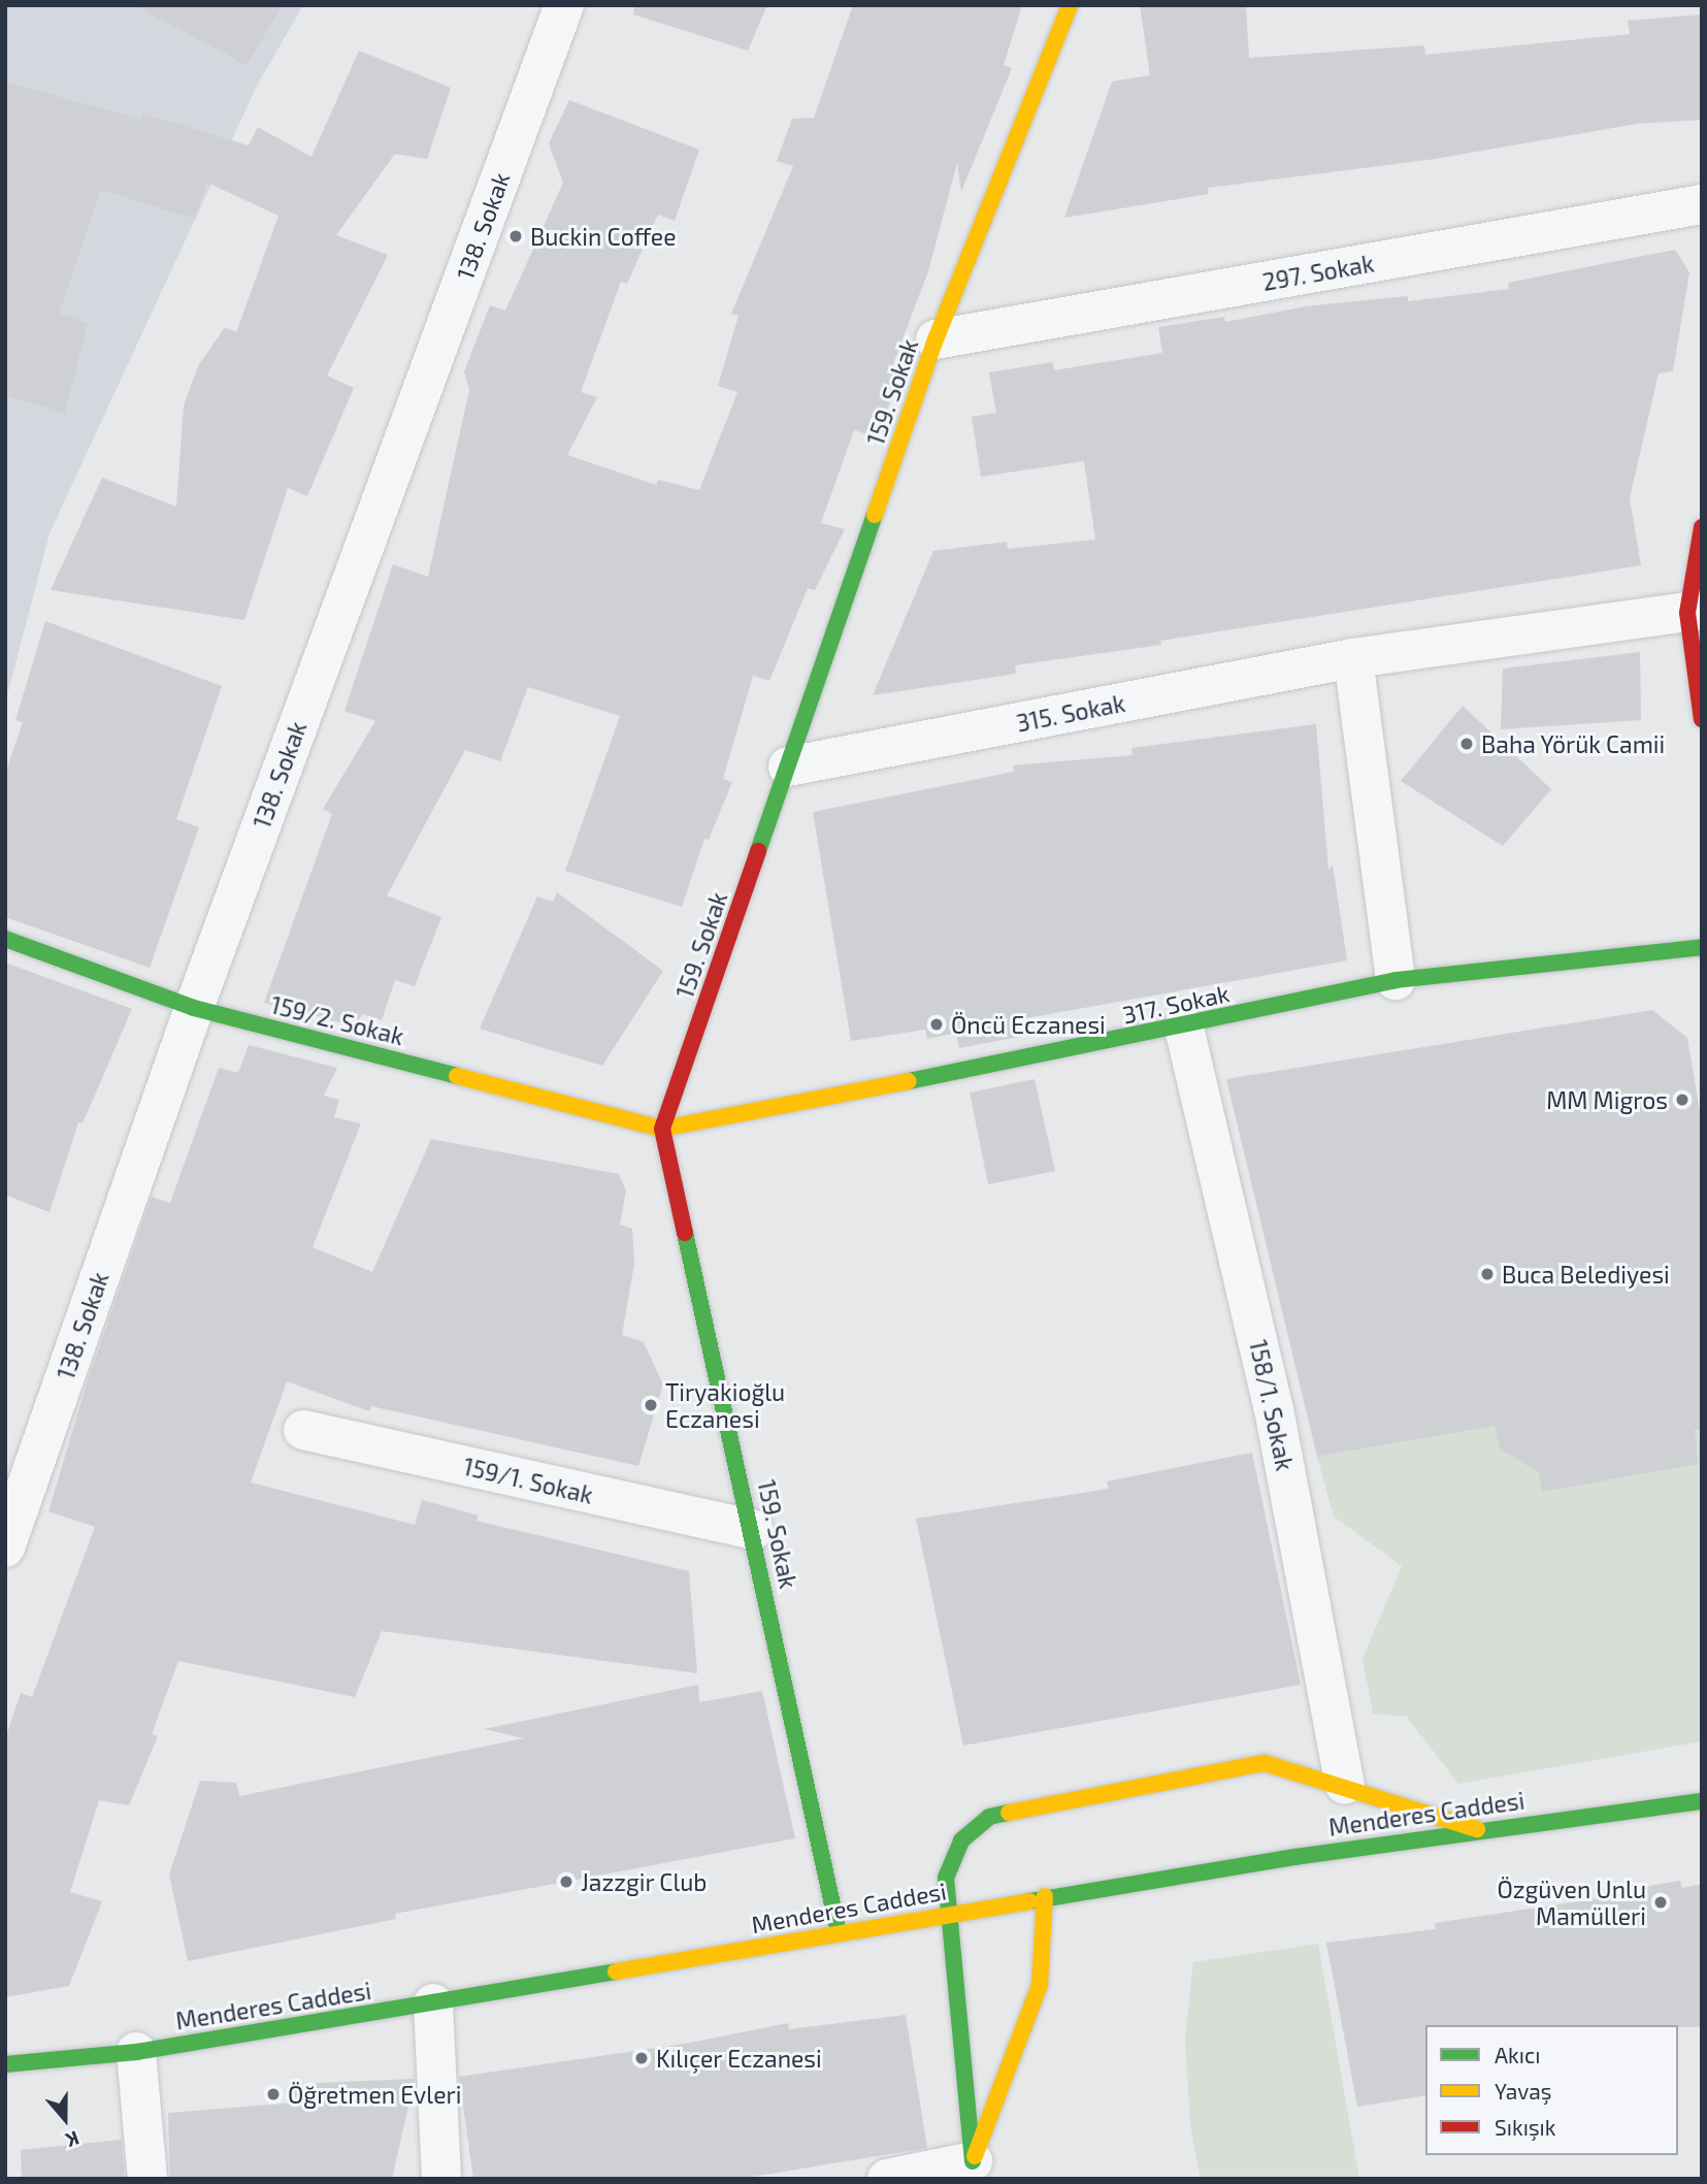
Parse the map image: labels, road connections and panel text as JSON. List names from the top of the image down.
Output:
{
  "streets": {
    "street": [
      "138. Sokak",
      "297. Sokak",
      "159. Sokak",
      "315. Sokak",
      "317. Sokak",
      "159/2. Sokak",
      "158/1. Sokak",
      "159/1. Sokak",
      "Menderes Caddesi"
    ]
  },
  "crossings": [
    ["138. Sokak", "159/2. Sokak"],
    ["297. Sokak", "159. Sokak"],
    ["159. Sokak", "315. Sokak"],
    ["159. Sokak", "317. Sokak"],
    ["159. Sokak", "159/2. Sokak"],
    ["159. Sokak", "159/1. Sokak"],
    ["159. Sokak", "Menderes Caddesi"],
    ["317. Sokak", "159/2. Sokak"],
    ["317. Sokak", "158/1. Sokak"]
  ],
  "places": [
    "Buckin Coffee",
    "Baha Yörük Camii",
    "Öncü Eczanesi",
    "MM Migros",
    "Buca Belediyesi",
    "Tiryakioğlu Eczanesi",
    "Jazzgir Club",
    "Özgüven Unlu Mamülleri",
    "Kılıçer Eczanesi",
    "Öğretmen Evleri"
  ],
  "legend": ["Akıcı", "Yavaş", "Sıkışık"],
  "north": "bottom"
}
